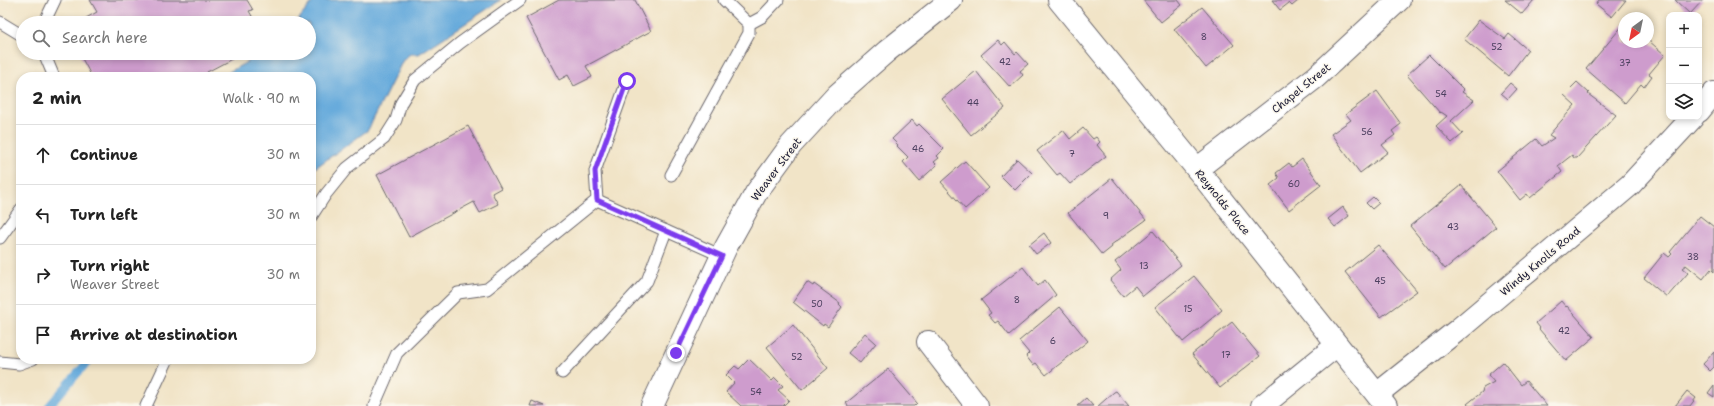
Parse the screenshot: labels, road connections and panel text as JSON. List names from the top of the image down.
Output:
{
  "streets": {
    "street": [
      "Chapel Street",
      "Weaver Street",
      "Reynolds Place",
      "Windy Knolls Road"
    ]
  },
  "crossings": [
    ["Chapel Street", "Reynolds Place"],
    ["Reynolds Place", "Windy Knolls Road"]
  ],
  "house_numbers": [
    "8",
    "52",
    "42",
    "37",
    "54",
    "44",
    "56",
    "46",
    "7",
    "60",
    "9",
    "43",
    "38",
    "13",
    "45",
    "8",
    "50",
    "15",
    "42",
    "6",
    "17",
    "52",
    "54"
  ],
  "north": "bottom left",
  "page": {
    "map_buttons": ["+", "−"],
    "search": "Search here",
    "heading": ["2 min", "Walk · 90 m"],
    "list": [
      ["Continue", "30 m"],
      ["Turn left", "30 m"],
      ["Turn right", "Weaver Street", "30 m"],
      "Arrive at destination"
    ]
  }
}
